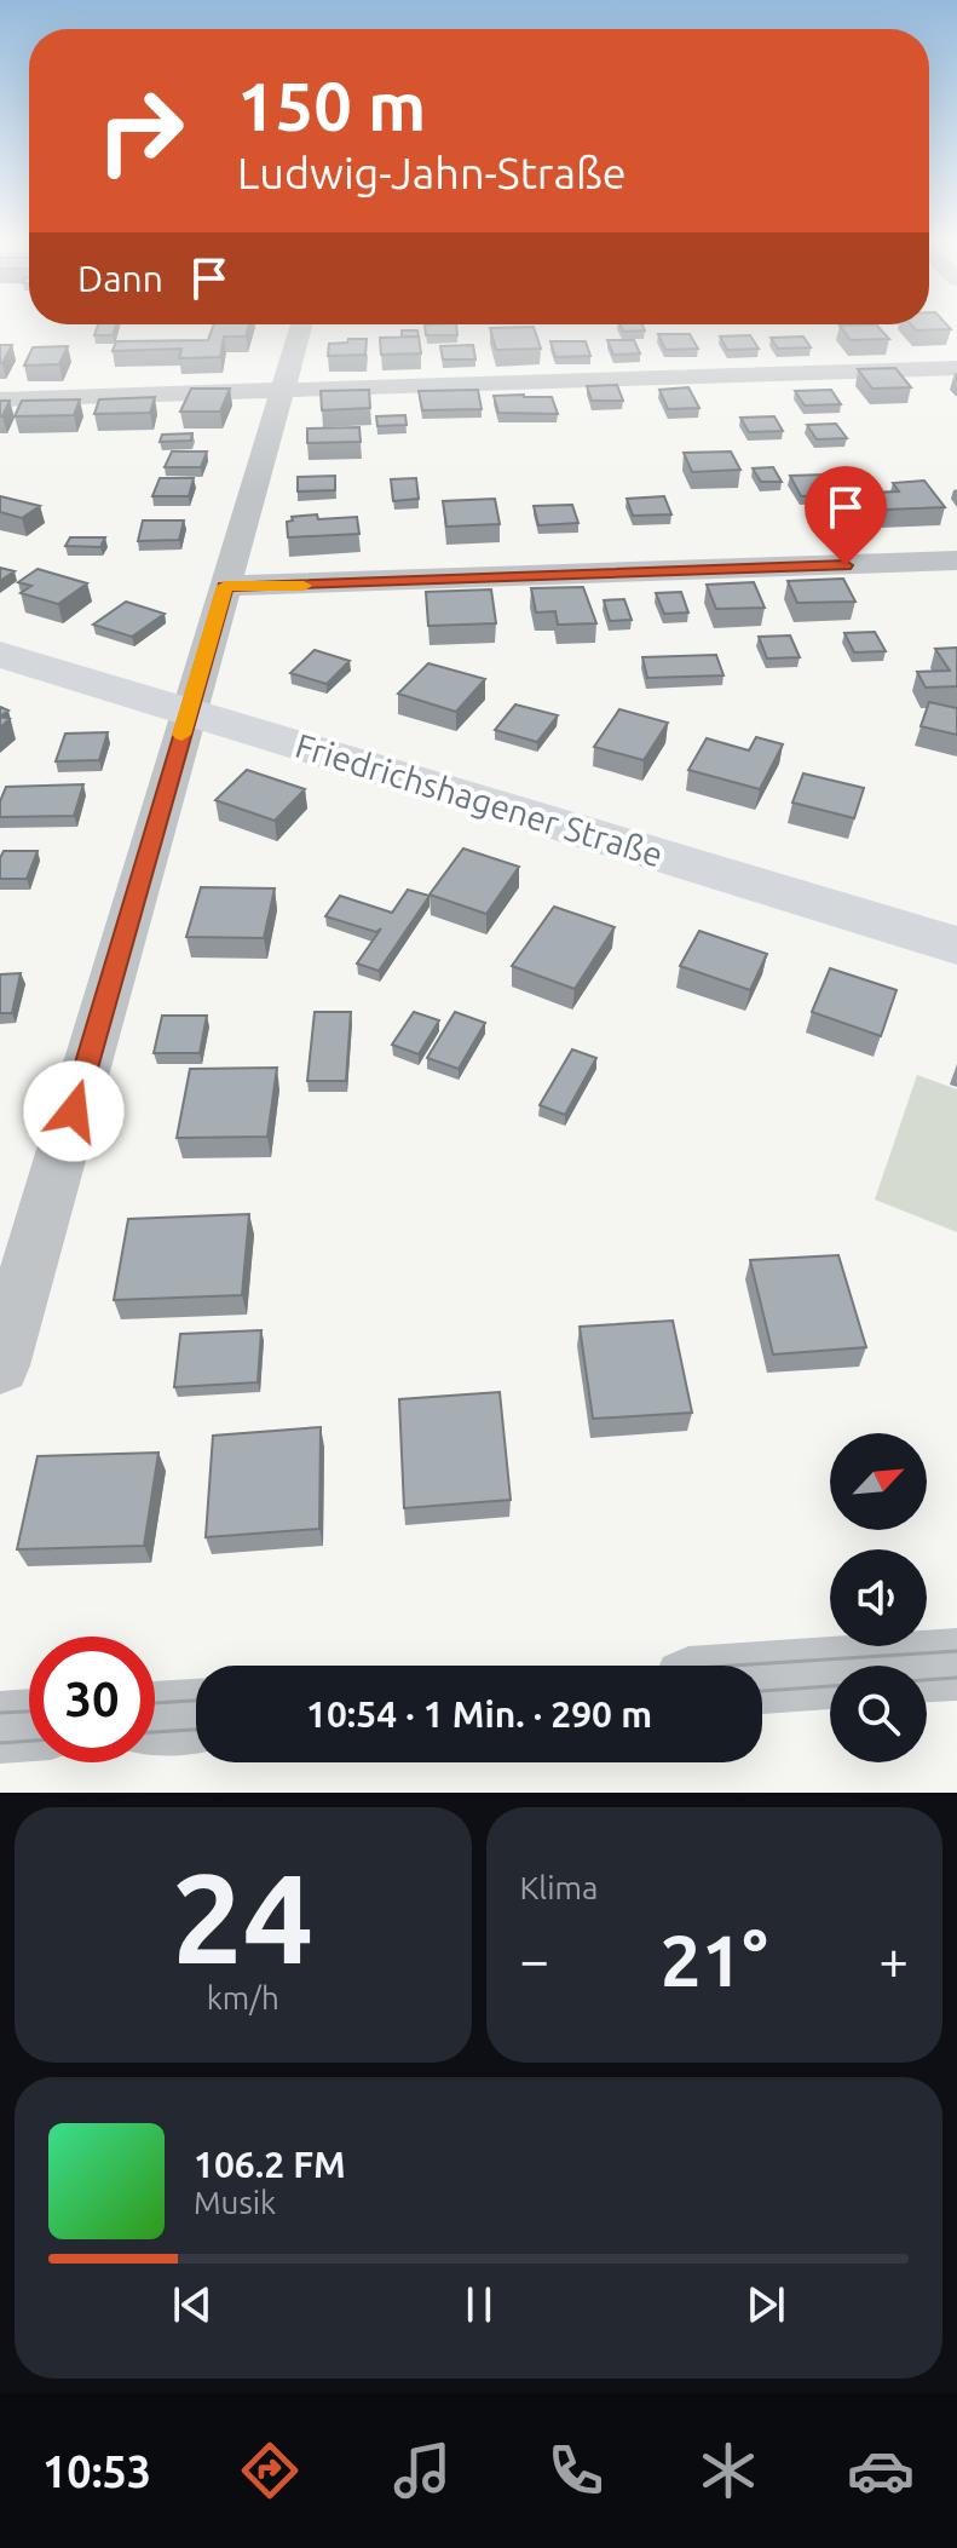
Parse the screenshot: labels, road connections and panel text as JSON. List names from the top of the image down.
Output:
{
  "streets": {
    "main road": ["Friedrichshagener Straße"]
  },
  "north": "top right",
  "page": {
    "turn": ["150 m", "Ludwig-Jahn-Straße"],
    "then": "Dann",
    "limit": "30",
    "trip": "10:54 · 1 Min. · 290 m",
    "tile": [
      ["24", "km/h"],
      "Klima"
    ],
    "heat": ["−", "21°", "+"],
    "song": ["106.2 FM", "Musik"],
    "tabs": "10:53"
  }
}
